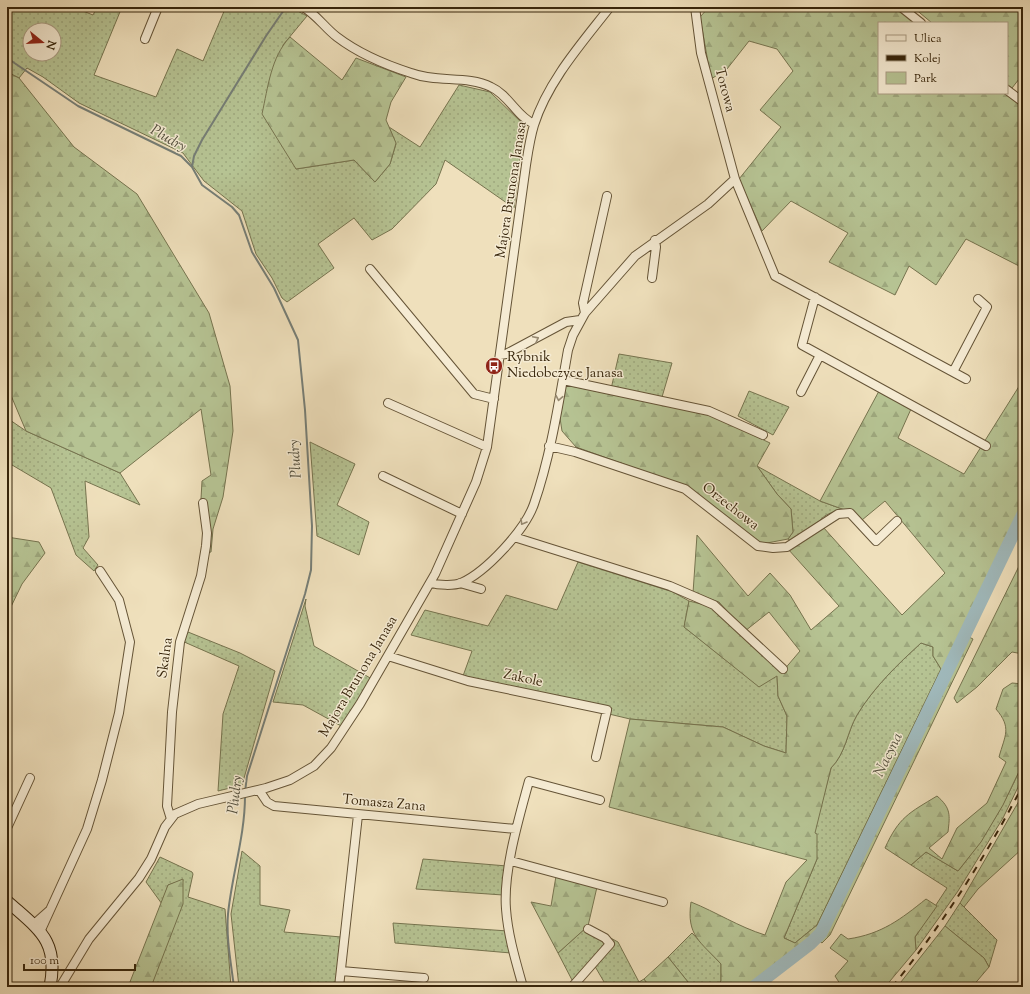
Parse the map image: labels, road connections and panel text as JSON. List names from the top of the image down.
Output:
{
  "streets": {
    "street": [
      "Torowa",
      "Majora Brunona Janasa",
      "Orzechowa",
      "Skalna",
      "Zakole",
      "Tomasza Zana"
    ]
  },
  "crossings": [
    ["Majora Brunona Janasa", "Skalna"],
    ["Majora Brunona Janasa", "Zakole"],
    ["Majora Brunona Janasa", "Tomasza Zana"]
  ],
  "water": ["Pludry", "Nacyna"],
  "places": {
    "bus stop": ["Rybnik Niedobczyce Janasa"]
  },
  "legend": ["Ulica", "Kolej", "Park"],
  "scale_bar": "100 m",
  "north": "right"
}
